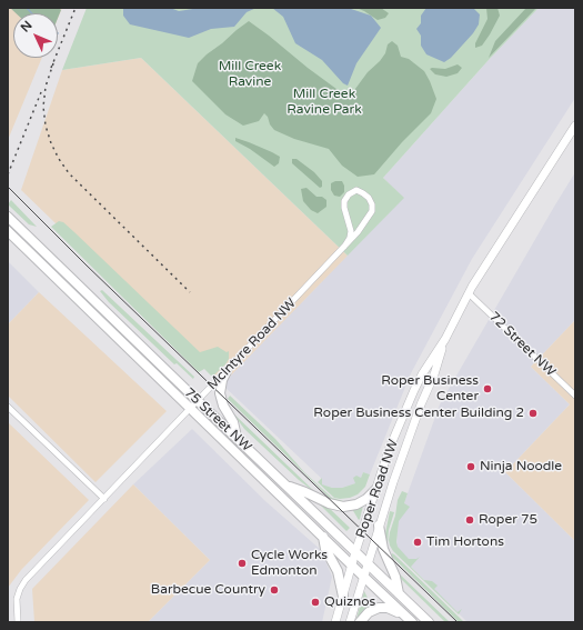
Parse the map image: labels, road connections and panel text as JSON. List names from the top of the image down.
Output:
{
  "streets": {
    "main road": ["75 Street NW", "Roper Road NW"],
    "street": ["McIntyre Road NW", "72 Street NW"]
  },
  "crossings": [
    ["McIntyre Road NW", "75 Street NW"],
    ["72 Street NW", "Roper Road NW"],
    ["75 Street NW", "Roper Road NW"]
  ],
  "parks": ["Mill Creek Ravine", "Mill Creek Ravine Park"],
  "places": [
    "Roper Business Center",
    "Roper Business Center Building 2",
    "Ninja Noodle",
    "Roper 75",
    "Tim Hortons",
    "Cycle Works Edmonton",
    "Barbecue Country",
    "Quiznos"
  ],
  "north": "top left"
}
